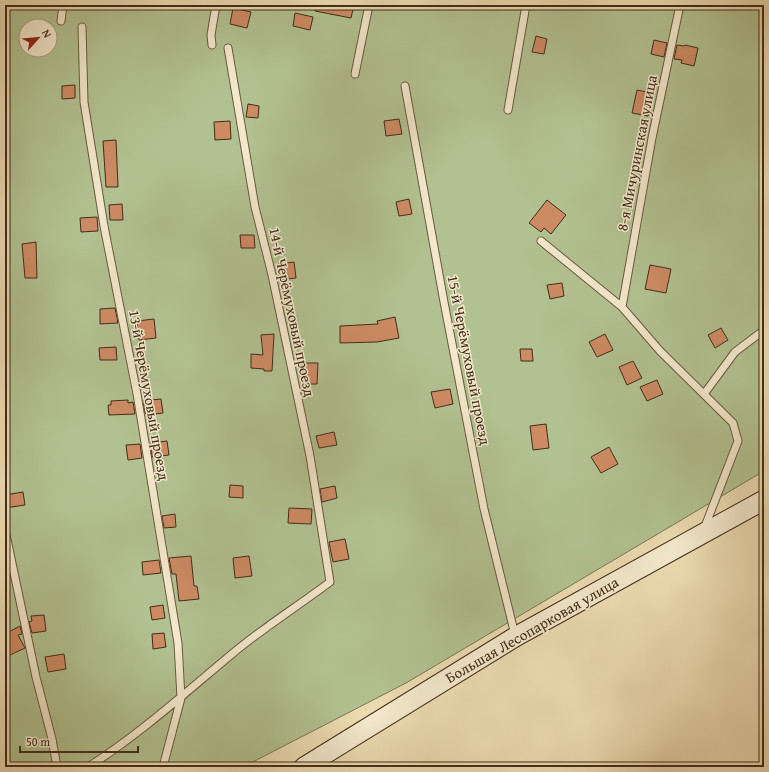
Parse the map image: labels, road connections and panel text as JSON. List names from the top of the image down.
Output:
{
  "streets": {
    "main road": ["Большая Лесопарковая улица"],
    "lane": [
      "8-я Мичуринская улица",
      "14-й Черёмуховый проезд",
      "15-й Черёмуховый проезд",
      "13-й Черёмуховый проезд"
    ]
  },
  "crossings": [
    ["14-й Черёмуховый проезд", "13-й Черёмуховый проезд"],
    ["15-й Черёмуховый проезд", "Большая Лесопарковая улица"]
  ],
  "scale_bar": "50 m",
  "north": "top right"
}
